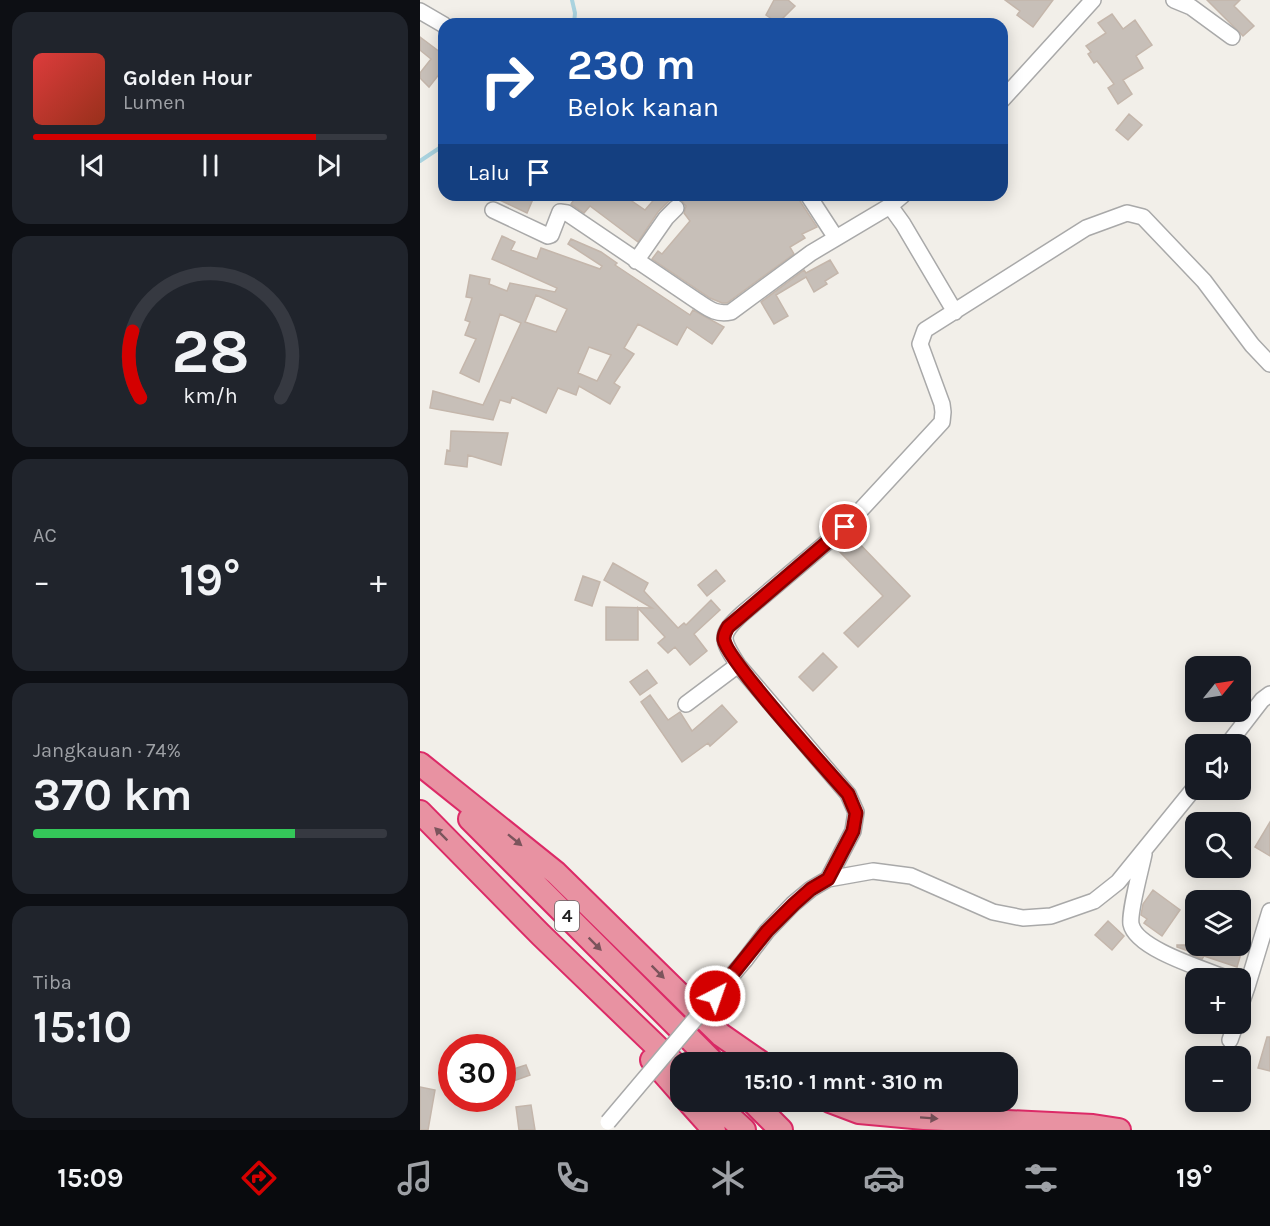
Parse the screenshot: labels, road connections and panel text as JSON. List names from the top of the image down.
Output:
{
  "streets": {
    "highway": ["4"]
  },
  "north": "top right",
  "page": {
    "turn": ["230 m", "Belok kanan"],
    "song": ["Golden Hour", "Lumen"],
    "then": "Lalu",
    "tile": [
      "AC",
      ["Jangkauan · 74%", "370 km"],
      ["Tiba", "15:10"]
    ],
    "heat": ["−", "19°", "+"],
    "map_buttons": ["+", "−"],
    "limit": "30",
    "trip": "15:10 · 1 mnt · 310 m",
    "tabs": ["15:09", "19°"],
    "gauge": ["28", "km/h"]
  }
}
